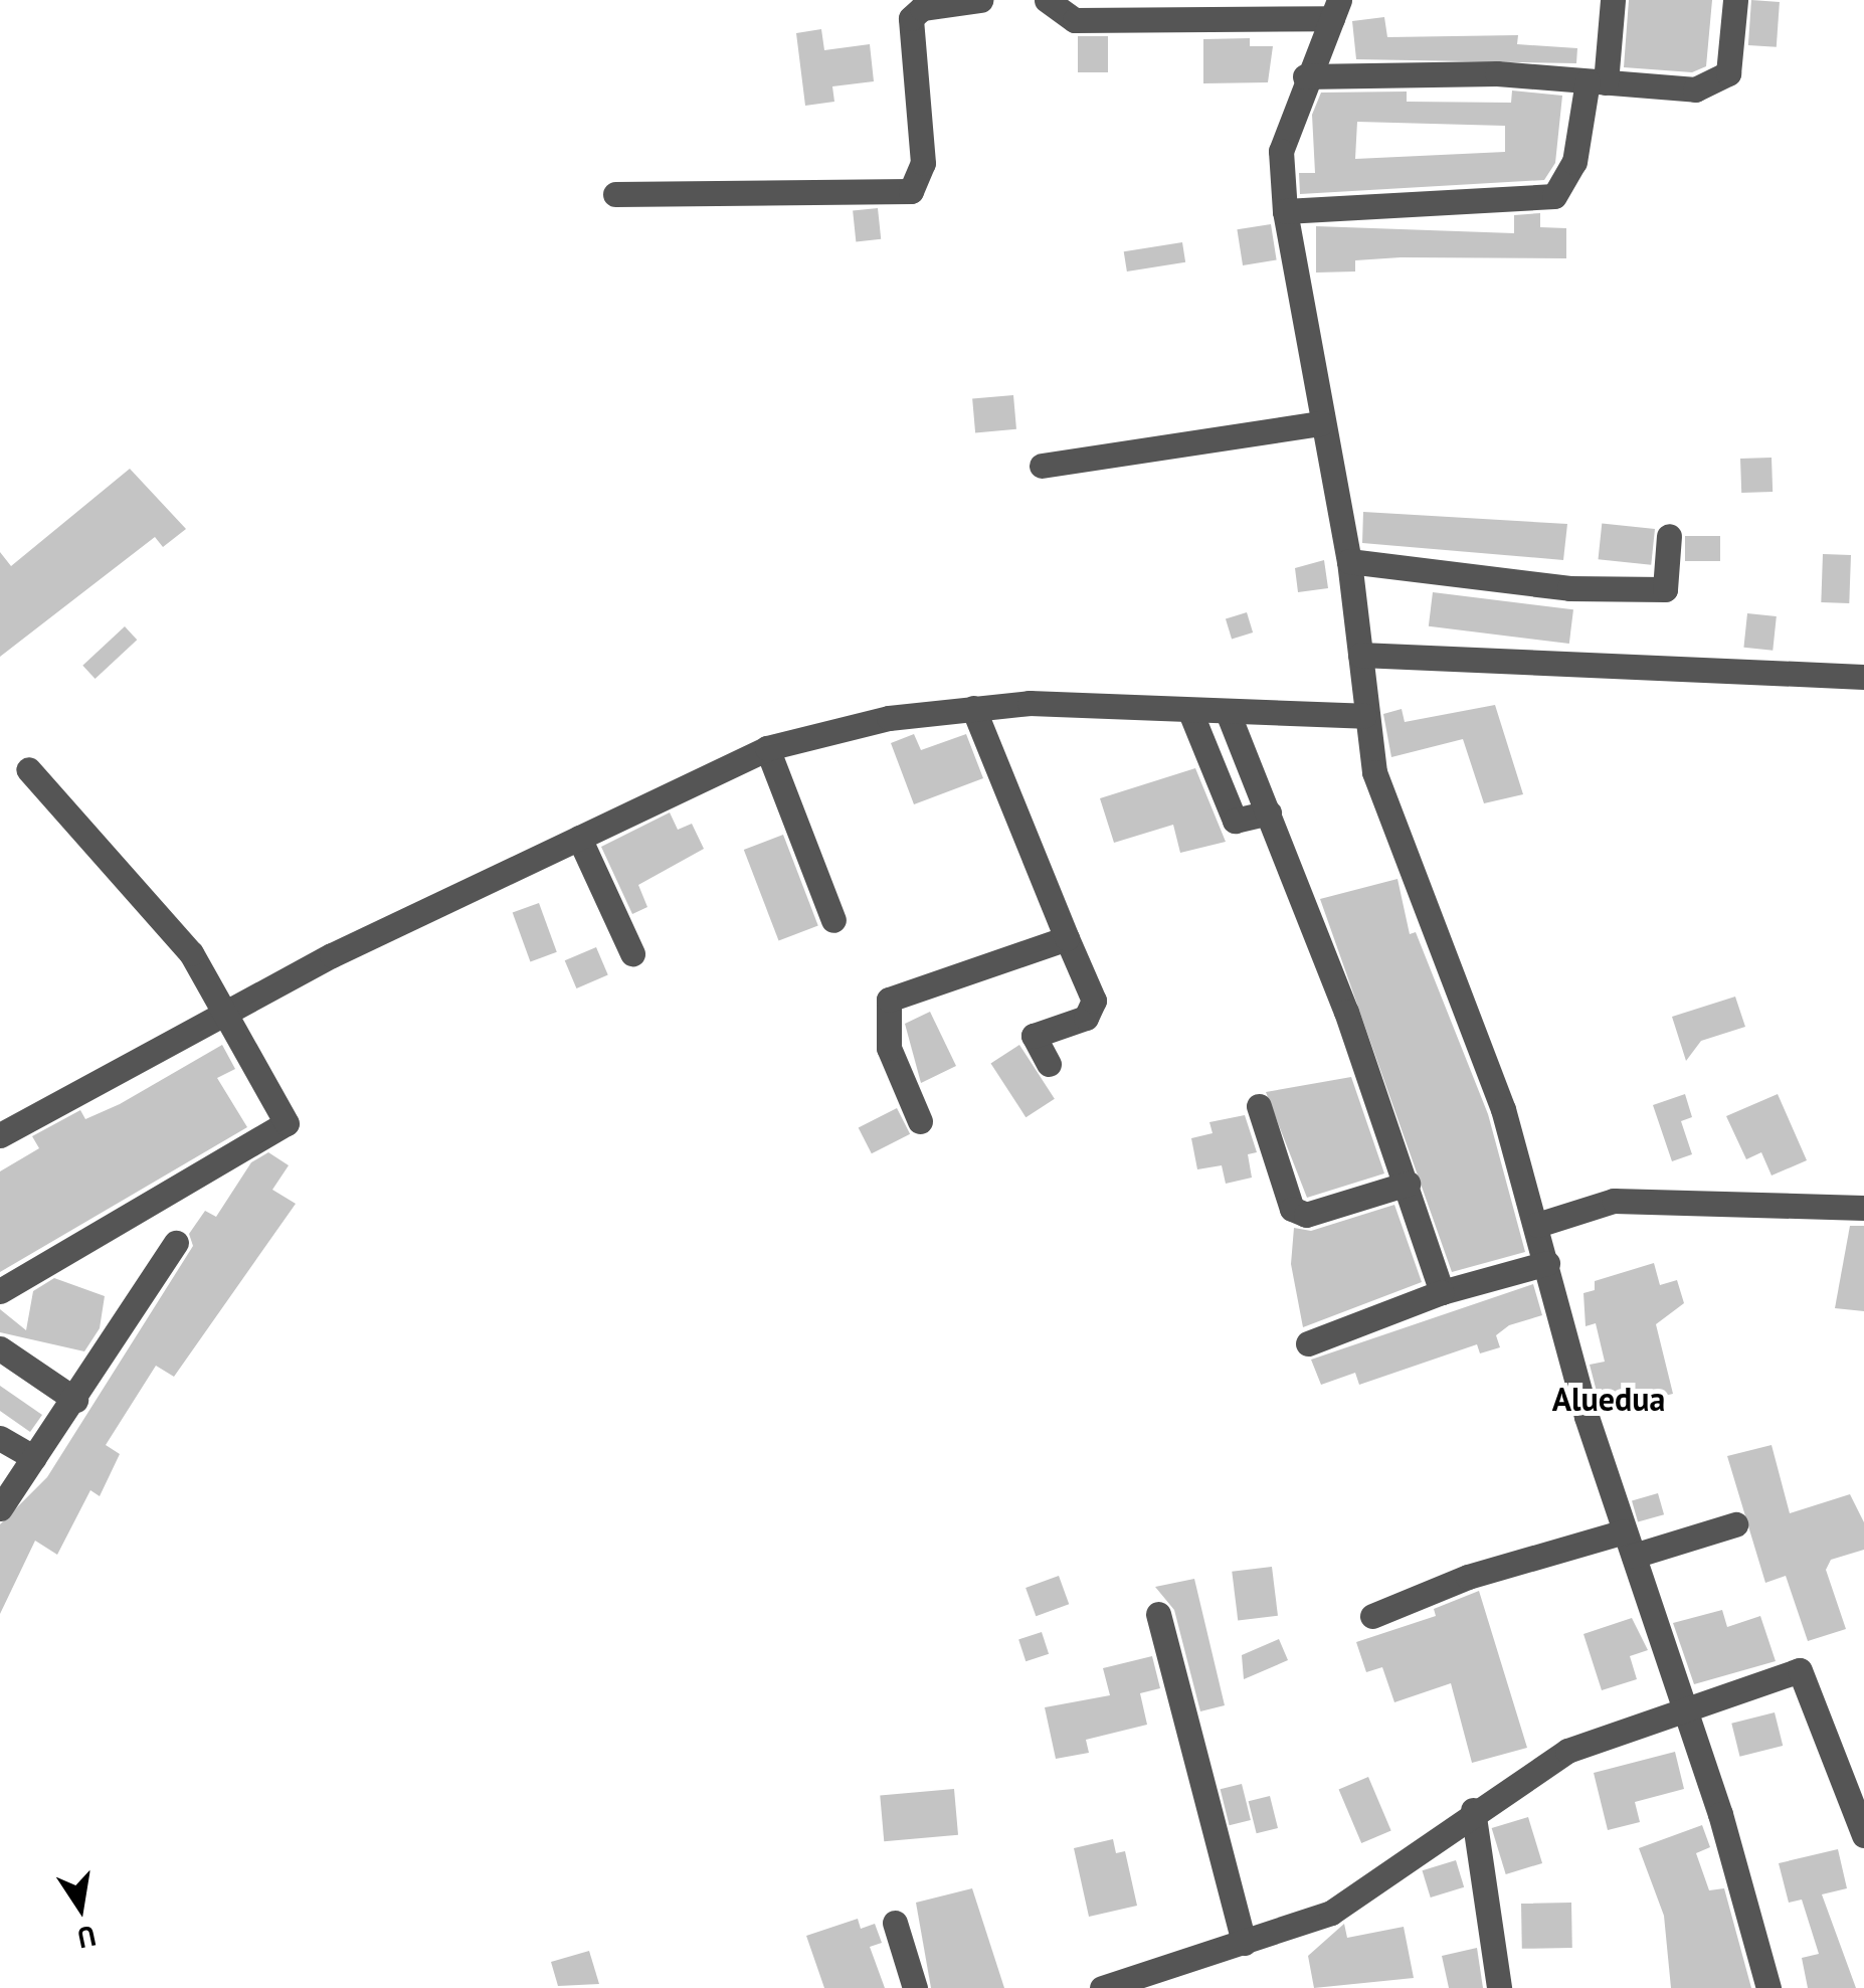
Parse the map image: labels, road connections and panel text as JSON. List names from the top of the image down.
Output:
{
  "districts": ["Aluedua"],
  "north": "bottom"
}
